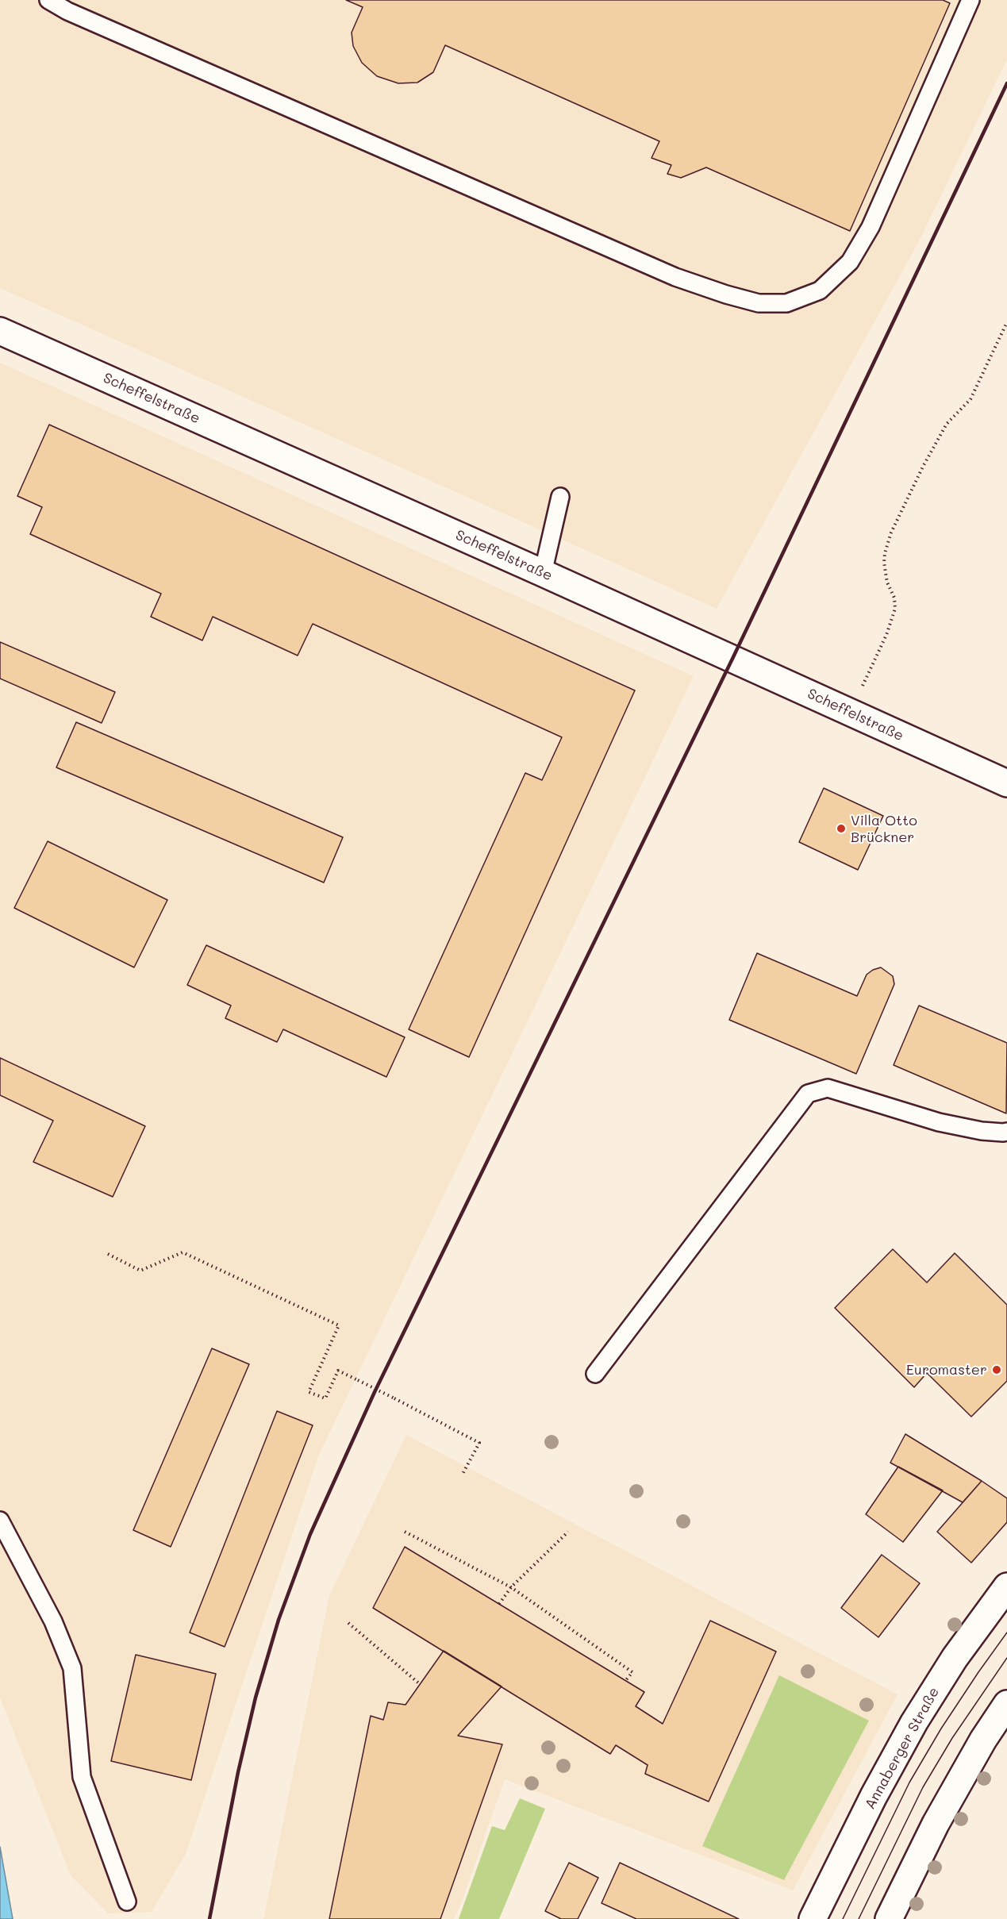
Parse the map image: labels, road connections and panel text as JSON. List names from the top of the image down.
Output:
{
  "streets": {
    "main road": ["Scheffelstraße", "Annaberger Straße"]
  },
  "places": ["Villa Otto Brückner", "Euromaster"]
}
